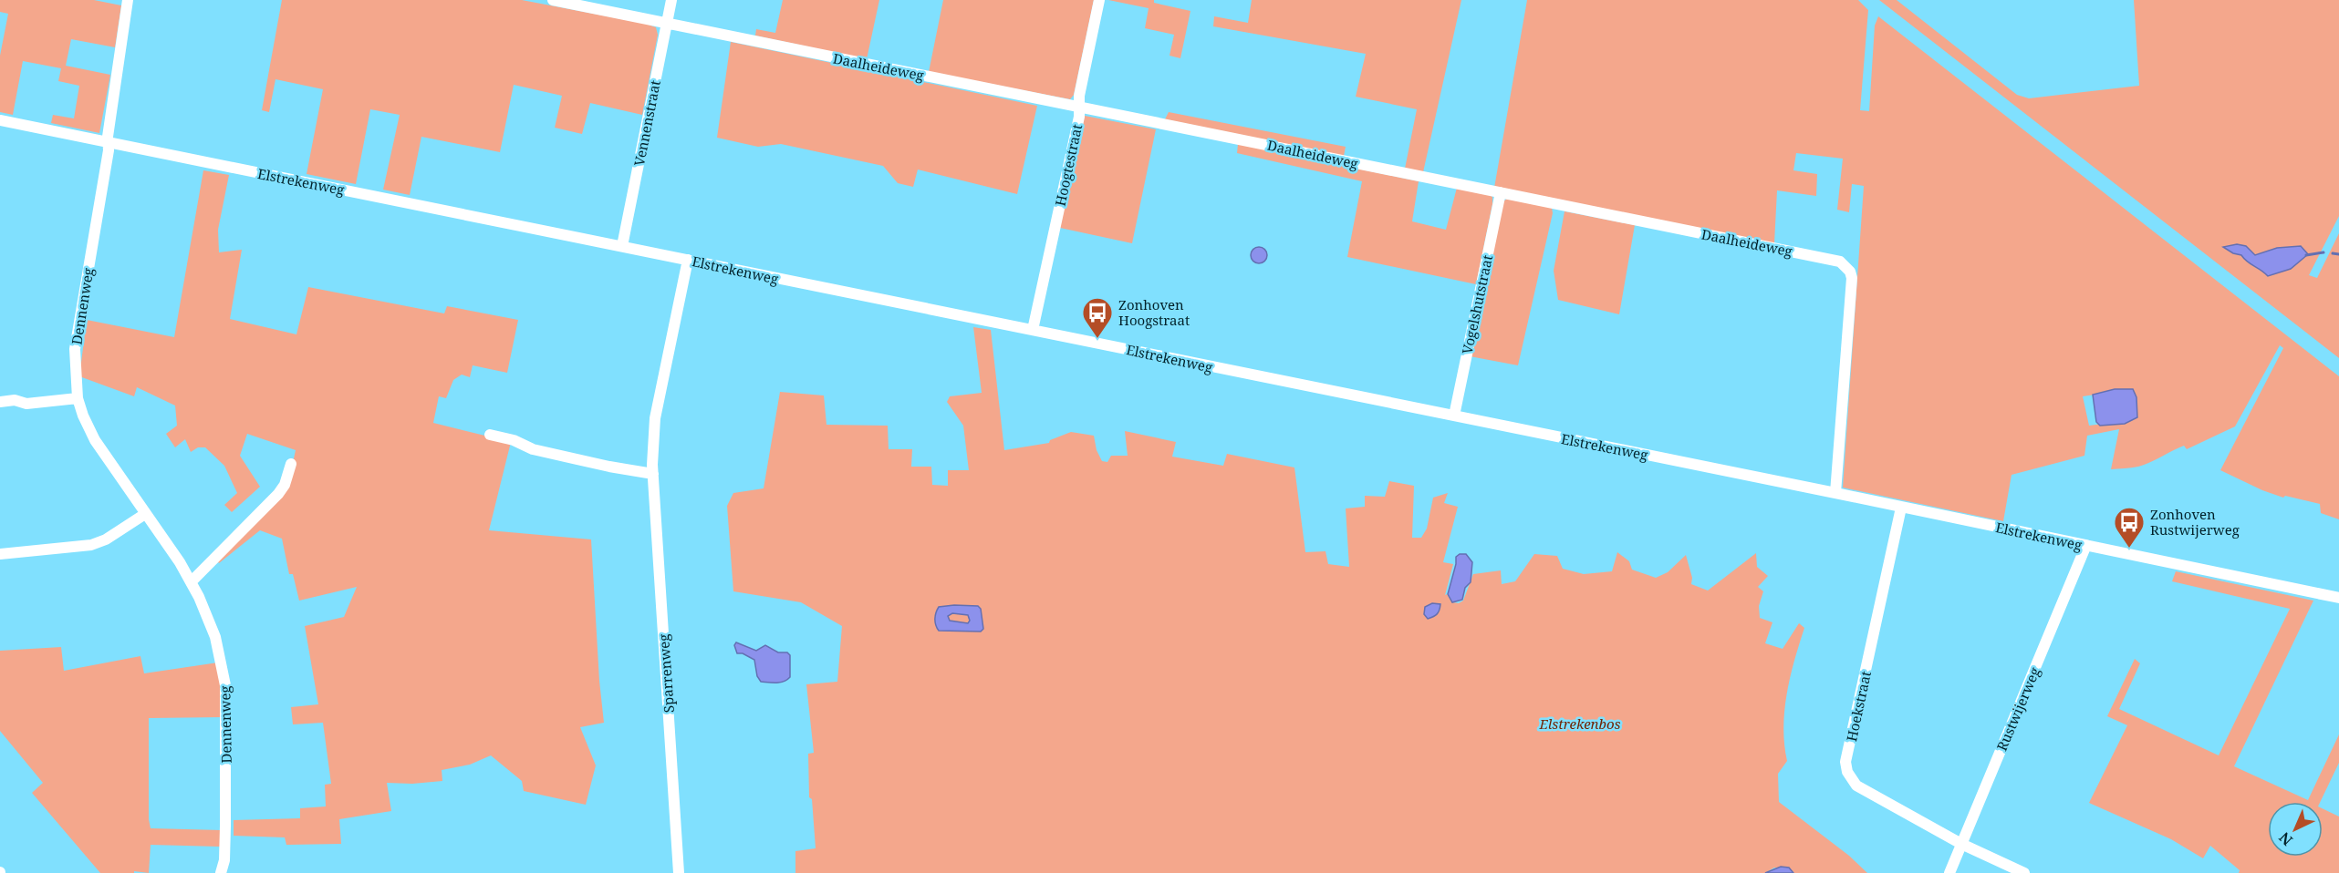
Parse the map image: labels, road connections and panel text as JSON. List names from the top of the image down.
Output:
{
  "streets": {
    "street": [
      "Daalheideweg",
      "Vennenstraat",
      "Hoogtestraat",
      "Elstrekenweg",
      "Vogelshutstraat",
      "Dennenweg",
      "Sparrenweg",
      "Hoekstraat",
      "Rustwijerweg"
    ]
  },
  "crossings": [
    ["Daalheideweg", "Vennenstraat"],
    ["Daalheideweg", "Hoogtestraat"],
    ["Daalheideweg", "Elstrekenweg"],
    ["Daalheideweg", "Vogelshutstraat"],
    ["Vennenstraat", "Elstrekenweg"],
    ["Hoogtestraat", "Elstrekenweg"],
    ["Elstrekenweg", "Vogelshutstraat"],
    ["Elstrekenweg", "Dennenweg"],
    ["Elstrekenweg", "Sparrenweg"],
    ["Elstrekenweg", "Hoekstraat"],
    ["Elstrekenweg", "Rustwijerweg"],
    ["Hoekstraat", "Rustwijerweg"]
  ],
  "parks": ["Elstrekenbos"],
  "places": {
    "bus stop": ["Zonhoven Hoogstraat", "Zonhoven Rustwijerweg"]
  },
  "north": "bottom left"
}
